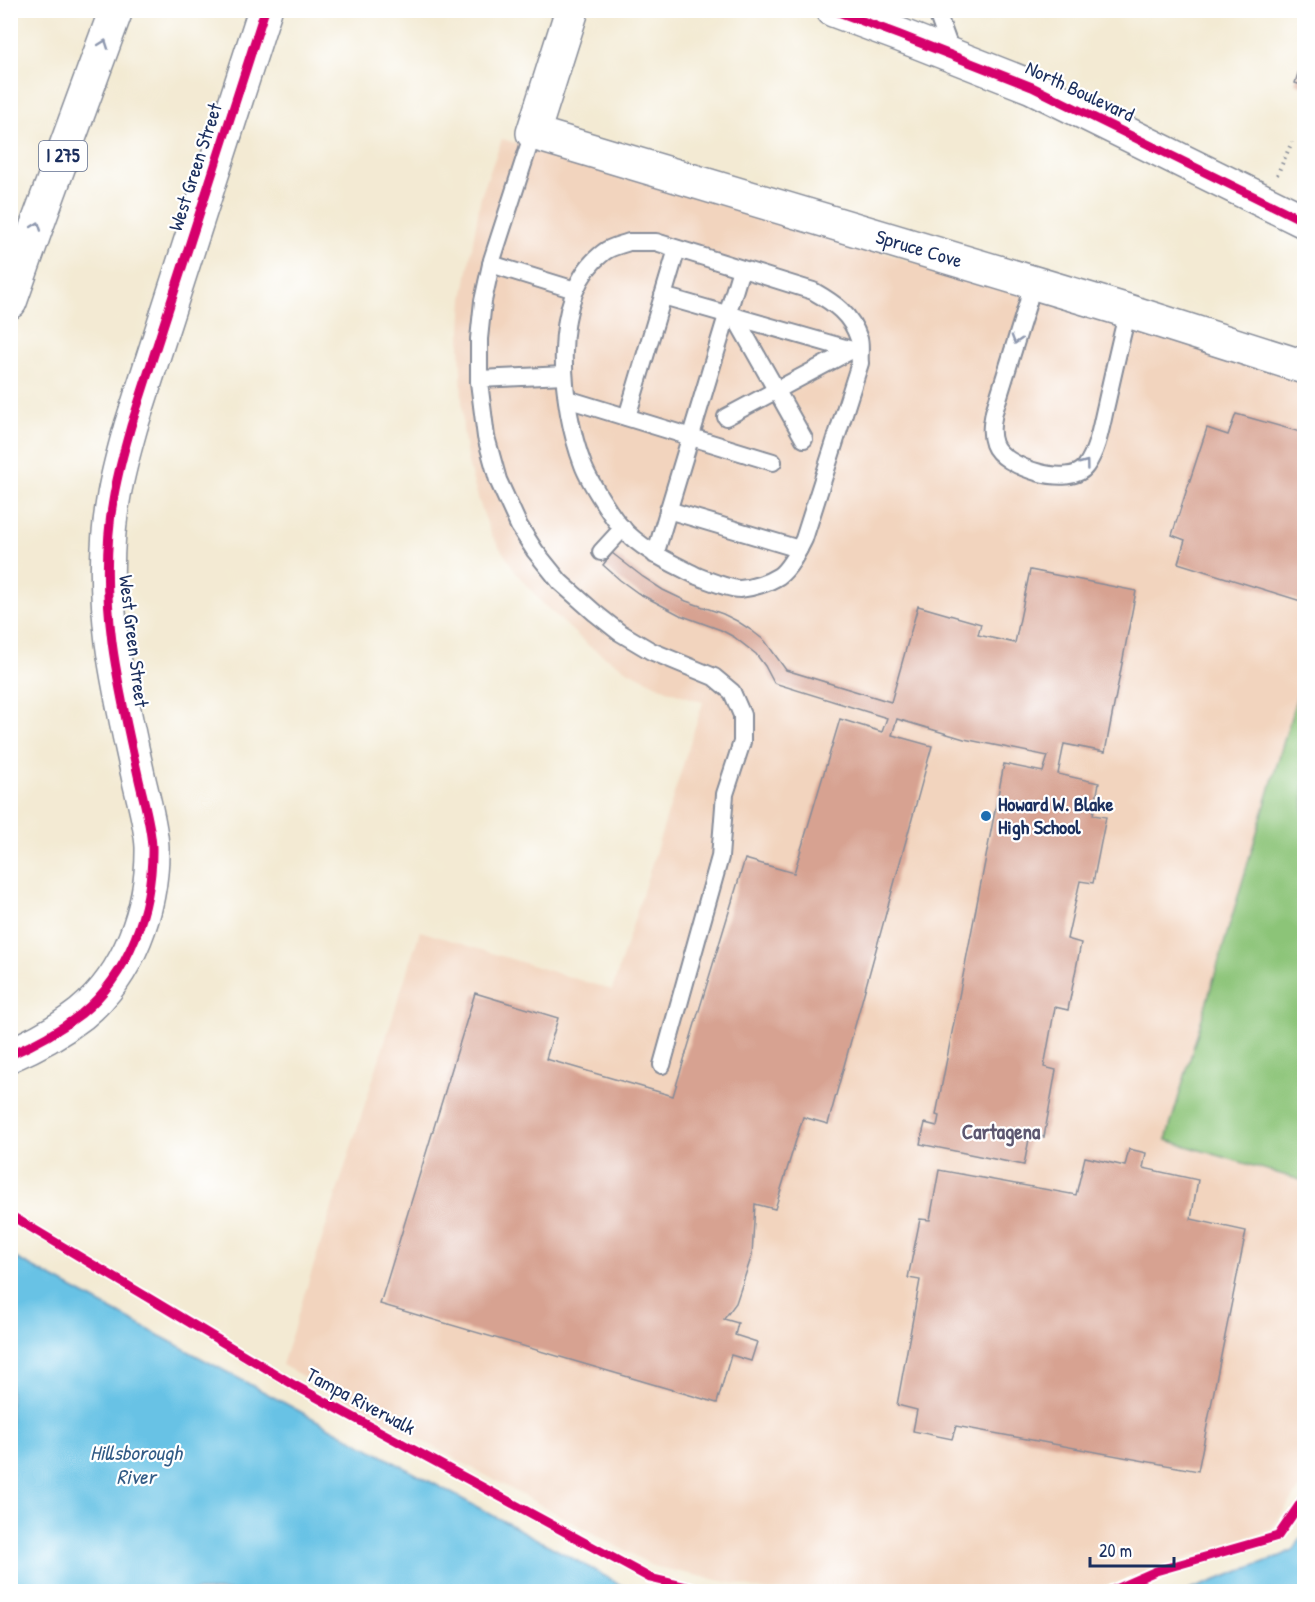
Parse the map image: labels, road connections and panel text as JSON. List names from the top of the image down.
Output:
{
  "streets": {
    "main road": [
      "North Boulevard",
      "I 275",
      "West Green Street",
      "Spruce Cove"
    ],
    "cycle path": ["Tampa Riverwalk"]
  },
  "districts": ["Cartagena"],
  "water": ["Hillsborough River"],
  "places": ["Howard W. Blake High School"],
  "scale_bar": "20 m"
}
